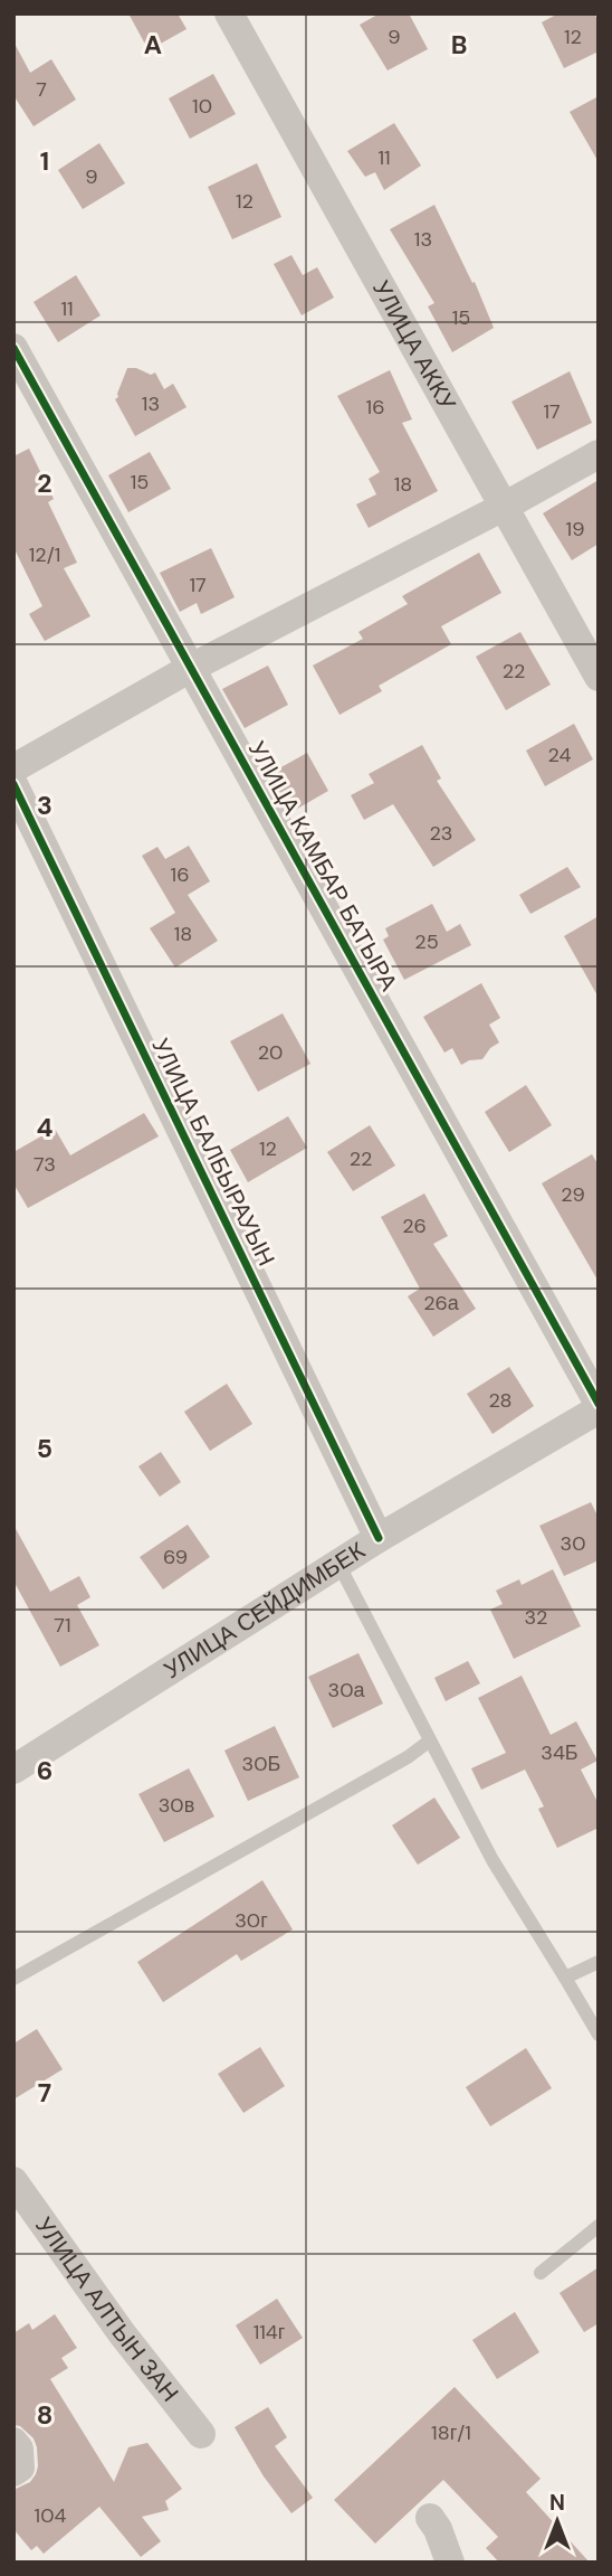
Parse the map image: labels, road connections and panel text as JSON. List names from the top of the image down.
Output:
{
  "streets": {
    "street": [
      "УЛИЦА АККУ",
      "УЛИЦА КАМБАР БАТЫРА",
      "УЛИЦА БАЛБЫРАУЫН",
      "УЛИЦА СЕЙДИМБЕК",
      "УЛИЦА АЛТЫН ЗАН"
    ]
  },
  "crossings": [
    ["УЛИЦА БАЛБЫРАУЫН", "УЛИЦА СЕЙДИМБЕК"]
  ],
  "house_numbers": [
    "9",
    "12",
    "7",
    "10",
    "11",
    "9",
    "12",
    "13",
    "11",
    "15",
    "13",
    "16",
    "17",
    "15",
    "18",
    "19",
    "12/1",
    "17",
    "22",
    "24",
    "23",
    "16",
    "18",
    "25",
    "20",
    "12",
    "22",
    "73",
    "29",
    "26",
    "26а",
    "28",
    "30",
    "69",
    "32",
    "71",
    "30а",
    "34Б",
    "30Б",
    "30в",
    "30г",
    "114г",
    "18г/1",
    "104"
  ],
  "north": "top",
  "grid": {
    "columns": ["A", "B"],
    "rows": [
      "1",
      "2",
      "3",
      "4",
      "5",
      "6",
      "7",
      "8"
    ]
  }
}
